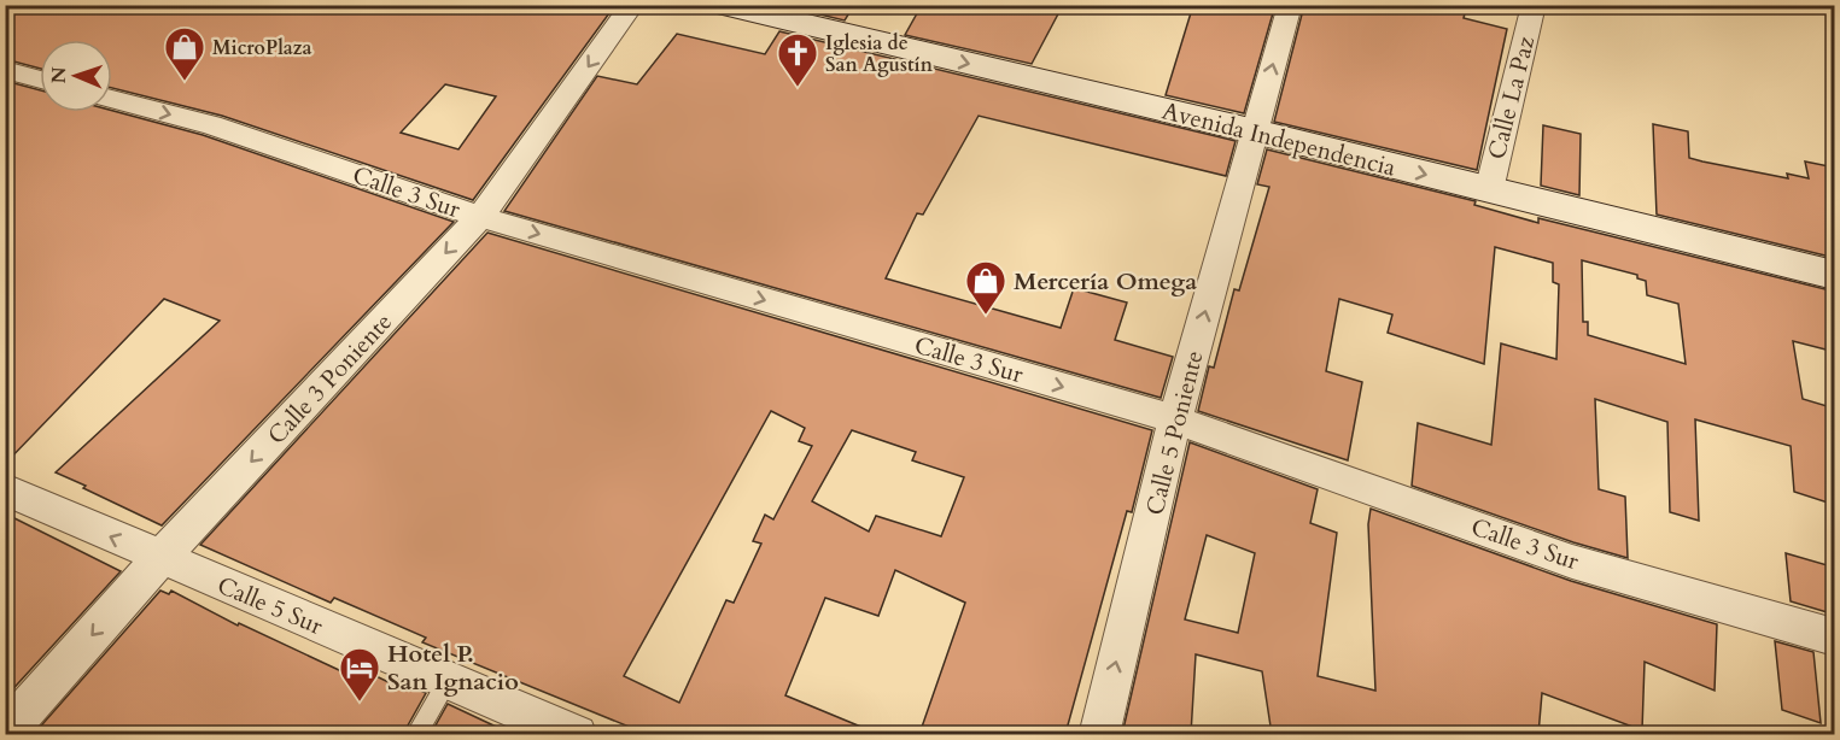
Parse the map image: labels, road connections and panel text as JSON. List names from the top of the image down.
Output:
{
  "streets": {
    "main road": ["Avenida Independencia"],
    "street": [
      "Calle La Paz",
      "Calle 3 Sur",
      "Calle 3 Poniente",
      "Calle 5 Poniente",
      "Calle 5 Sur"
    ]
  },
  "crossings": [
    ["Calle La Paz", "Avenida Independencia"],
    ["Avenida Independencia", "Calle 5 Poniente"],
    ["Calle 3 Sur", "Calle 3 Poniente"],
    ["Calle 3 Sur", "Calle 5 Poniente"],
    ["Calle 3 Poniente", "Calle 5 Sur"]
  ],
  "one_way": [
    "Avenida Independencia",
    "Calle 3 Sur",
    "Calle 3 Poniente",
    "Calle 5 Poniente"
  ],
  "places": {
    "shop": ["MicroPlaza", "Mercería Omega"],
    "church": ["Iglesia de San Agustín"],
    "hotel": ["Hotel P. San Ignacio"]
  },
  "north": "left"
}
